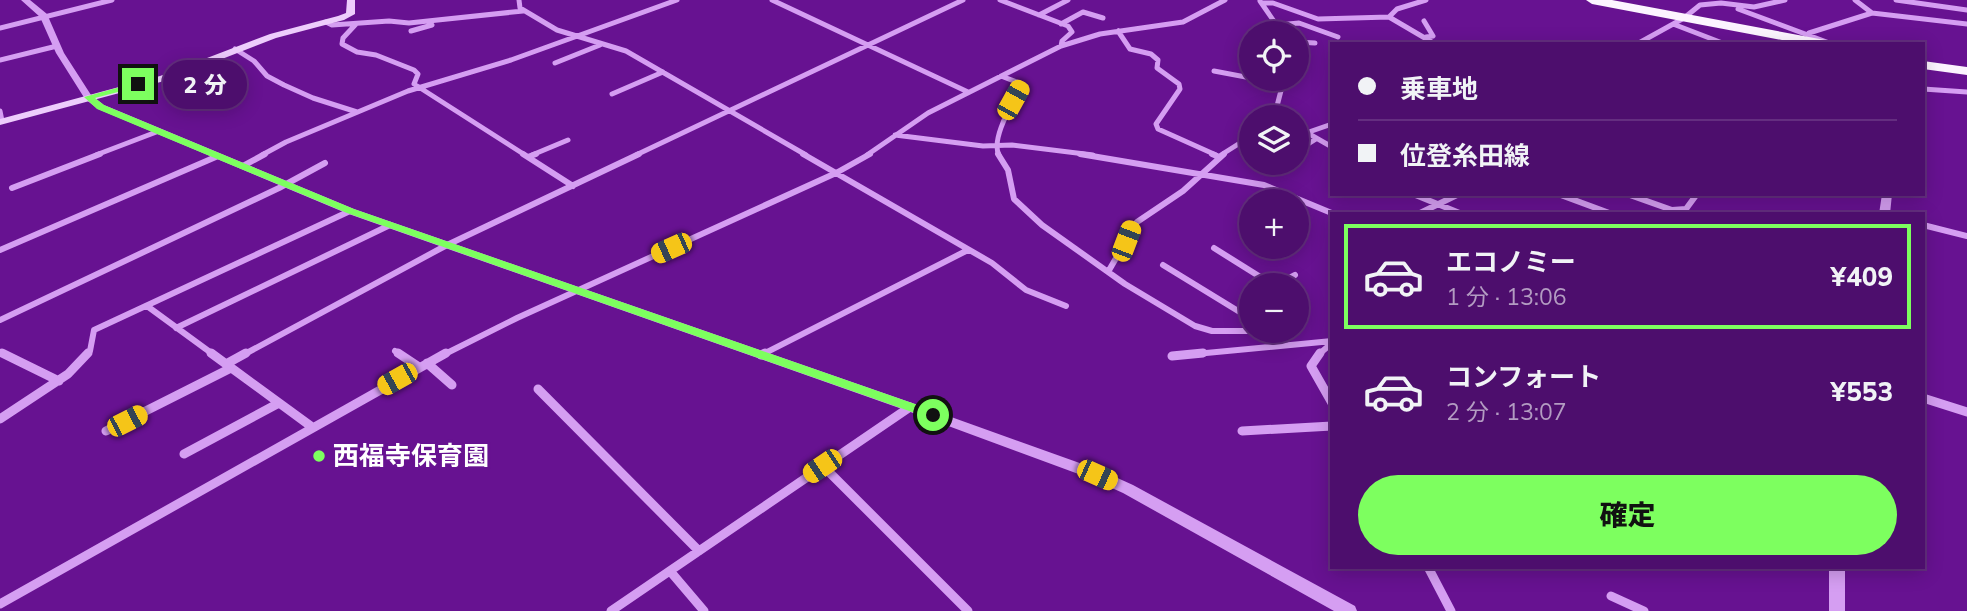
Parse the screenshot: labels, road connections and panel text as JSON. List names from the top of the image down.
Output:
{
  "places": ["西福寺保育園"],
  "page": {
    "map_buttons": ["+", "−"],
    "banner": ["乗車地", "位登糸田線"],
    "bubble": "2 分",
    "list": [
      {
        "name": "エコノミー",
        "note": "1 分 · 13:06",
        "value": "¥409"
      },
      {
        "name": "コンフォート",
        "note": "2 分 · 13:07",
        "value": "¥553"
      }
    ],
    "buttons": "確定"
  }
}
